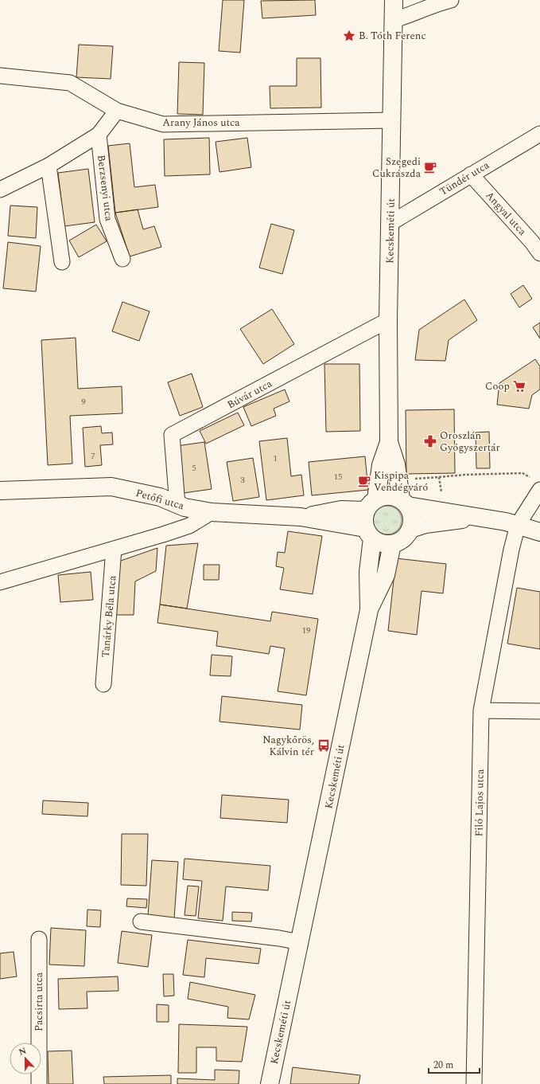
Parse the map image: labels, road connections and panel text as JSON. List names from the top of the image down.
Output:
{
  "streets": {
    "main road": ["Kecskeméti út", "Petőfi utca"],
    "street": [
      "Arany János utca",
      "Tündér utca",
      "Berzsenyi utca",
      "Angyal utca",
      "Búvár utca",
      "Tanárky Béla utca",
      "Filó Lajos utca",
      "Pacsirta utca"
    ]
  },
  "crossings": [
    ["Arany János utca", "Kecskeméti út"],
    ["Tündér utca", "Angyal utca"],
    ["Tündér utca", "Kecskeméti út"],
    ["Kecskeméti út", "Búvár utca"],
    ["Kecskeméti út", "Petőfi utca"],
    ["Búvár utca", "Petőfi utca"]
  ],
  "places": {
    "place": ["B. Tóth Ferenc"],
    "cafe": ["Szegedi Cukrászda", "Kispipa Vendégváró"],
    "supermarket": ["Coop"],
    "pharmacy": ["Oroszlán Gyógyszertár"],
    "bus stop": ["Nagykőrös, Kálvin tér"]
  },
  "house_numbers": [
    "9",
    "7",
    "1",
    "5",
    "15",
    "3",
    "19"
  ],
  "scale_bar": "20 m",
  "north": "top"
}
